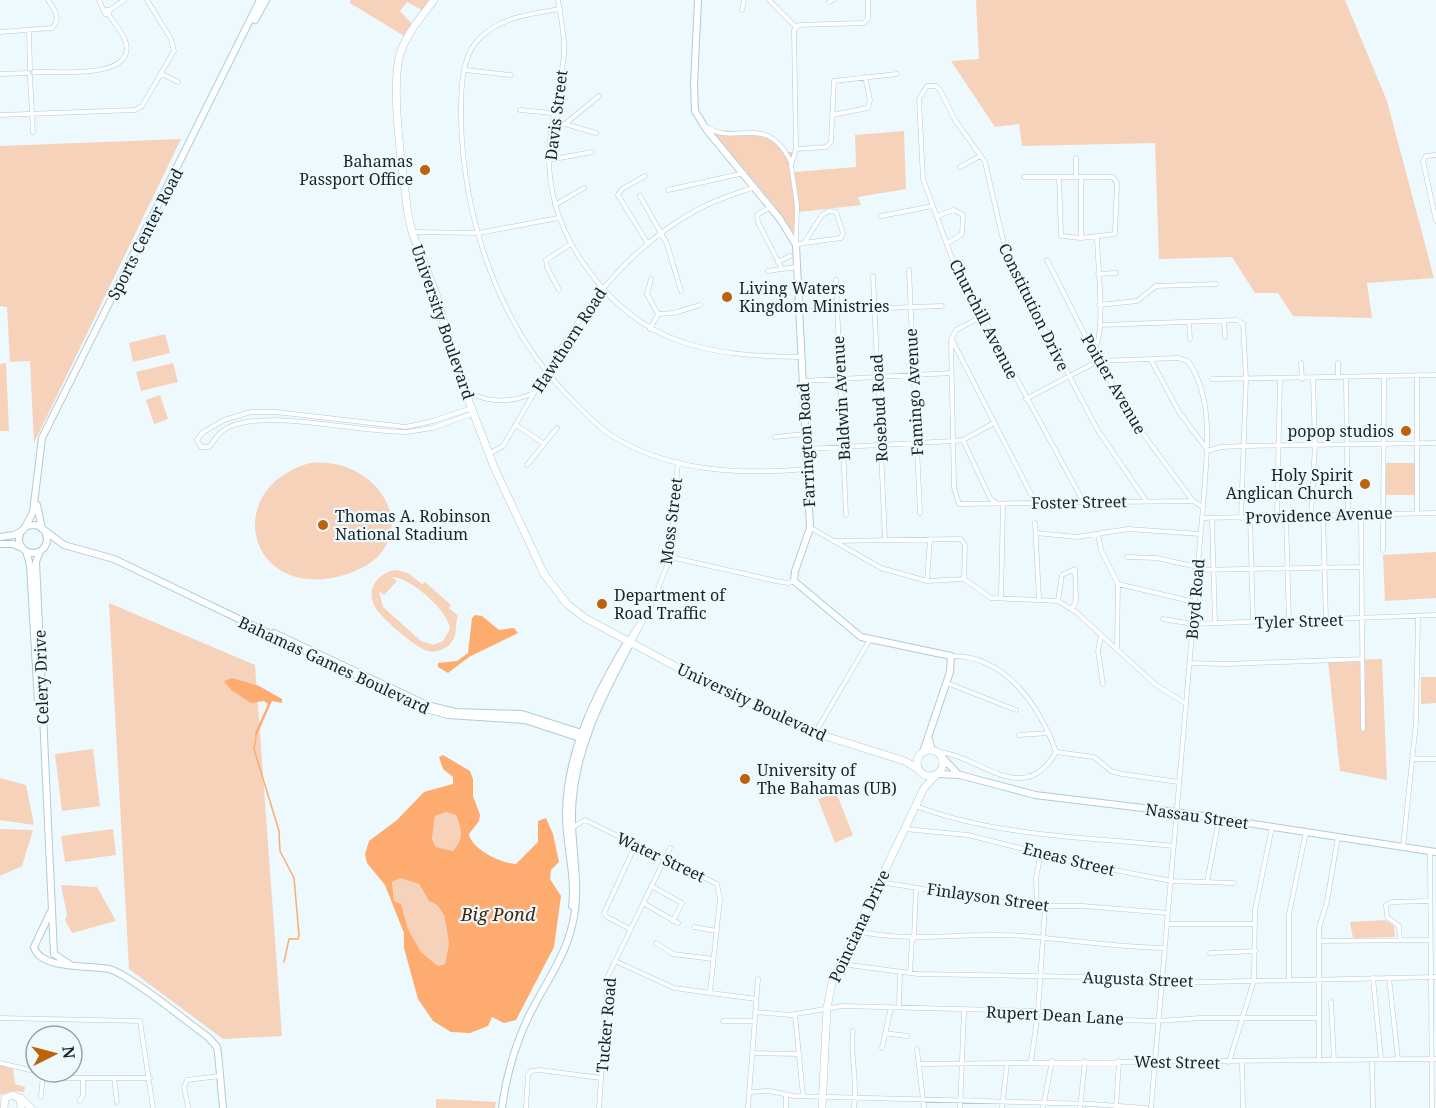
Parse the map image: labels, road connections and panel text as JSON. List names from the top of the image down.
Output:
{
  "streets": {
    "main road": [
      "Sports Center Road",
      "University Boulevard",
      "Farrington Road",
      "Bahamas Games Boulevard",
      "Celery Drive",
      "Nassau Street",
      "Poinciana Drive"
    ],
    "street": [
      "Davis Street",
      "Constitution Drive",
      "Churchill Avenue",
      "Hawthorn Road",
      "Poitier Avenue",
      "Famingo Avenue",
      "Baldwin Avenue",
      "Rosebud Road",
      "Foster Street",
      "Providence Avenue",
      "Moss Street",
      "Boyd Road",
      "Tyler Street",
      "Water Street",
      "Eneas Street",
      "Finlayson Street",
      "Augusta Street",
      "Rupert Dean Lane",
      "Tucker Road",
      "West Street"
    ]
  },
  "crossings": [
    ["Davis Street", "Hawthorn Road"],
    ["Davis Street", "Farrington Road"],
    ["Sports Center Road", "Bahamas Games Boulevard"],
    ["Sports Center Road", "Celery Drive"],
    ["Constitution Drive", "Churchill Avenue"],
    ["Constitution Drive", "Foster Street"],
    ["Churchill Avenue", "Foster Street"],
    ["University Boulevard", "Hawthorn Road"],
    ["University Boulevard", "Moss Street"],
    ["University Boulevard", "Nassau Street"],
    ["Poitier Avenue", "Foster Street"],
    ["Providence Avenue", "Boyd Road"],
    ["Boyd Road", "Tyler Street"],
    ["Boyd Road", "Nassau Street"],
    ["Boyd Road", "Eneas Street"],
    ["Boyd Road", "Finlayson Street"],
    ["Boyd Road", "Augusta Street"],
    ["Boyd Road", "Rupert Dean Lane"],
    ["Boyd Road", "West Street"],
    ["Bahamas Games Boulevard", "Celery Drive"],
    ["Water Street", "Tucker Road"],
    ["Eneas Street", "Poinciana Drive"],
    ["Finlayson Street", "Poinciana Drive"],
    ["Poinciana Drive", "Augusta Street"],
    ["Poinciana Drive", "Rupert Dean Lane"]
  ],
  "water": ["Big Pond"],
  "places": [
    "Bahamas Passport Office",
    "Living Waters Kingdom Ministries",
    "popop studios",
    "Holy Spirit Anglican Church",
    "Thomas A. Robinson National Stadium",
    "Department of Road Traffic",
    "University of The Bahamas (UB)"
  ],
  "north": "right"
}
